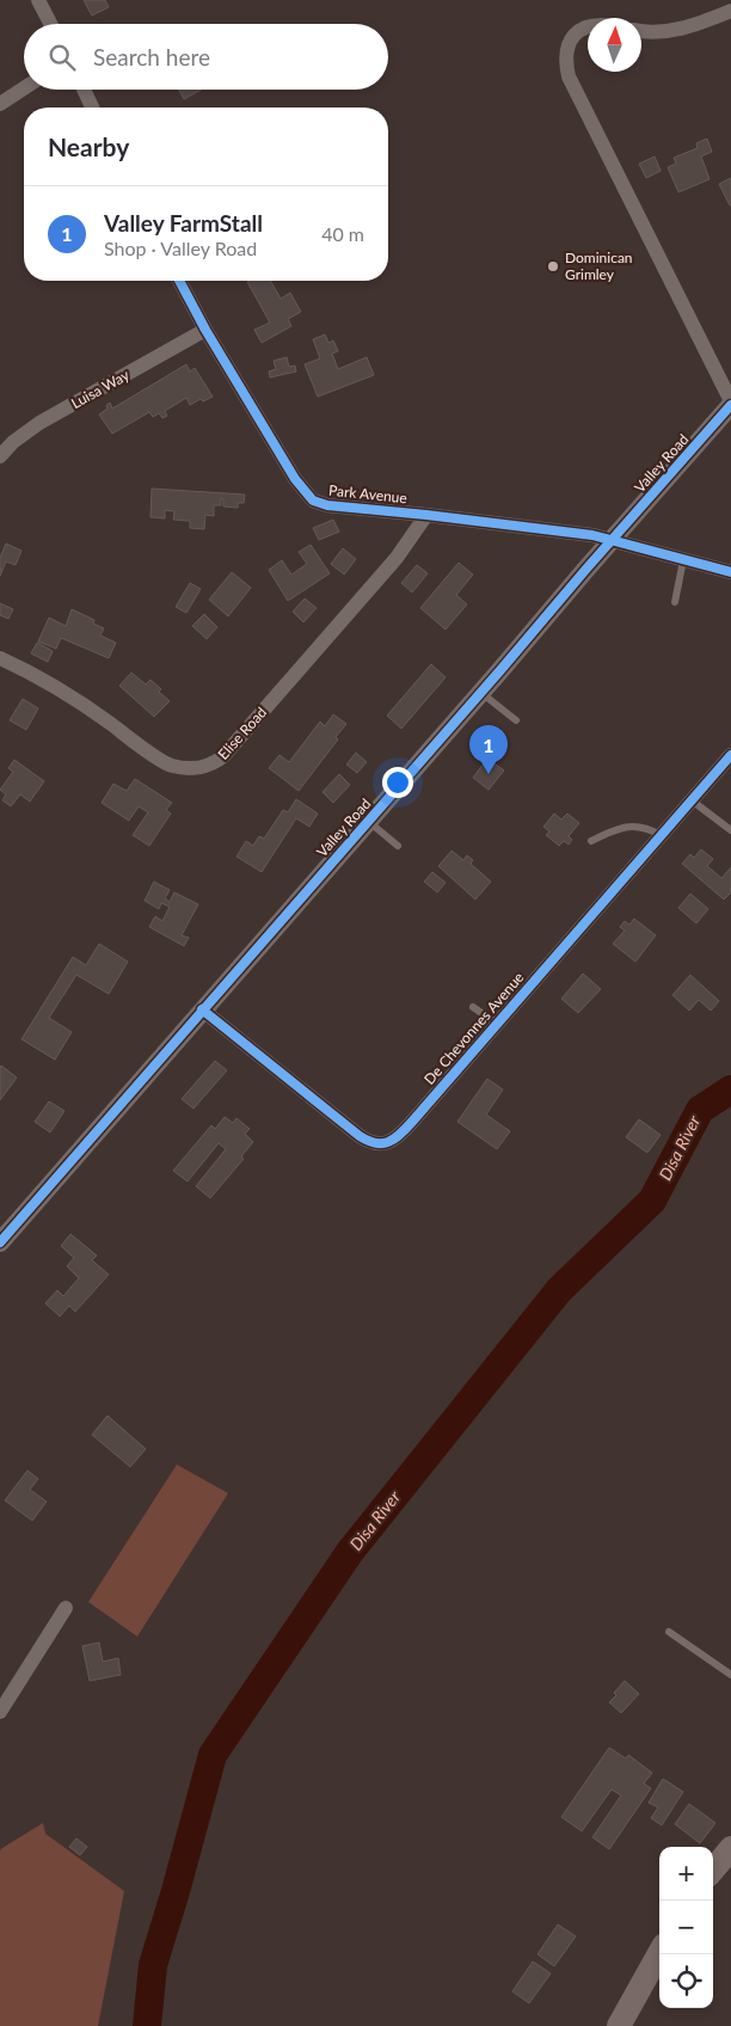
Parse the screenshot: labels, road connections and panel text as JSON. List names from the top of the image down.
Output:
{
  "streets": {
    "street": [
      "Luisa Way",
      "Valley Road",
      "Park Avenue",
      "Elise Road",
      "De Chevonnes Avenue"
    ]
  },
  "crossings": [
    ["Luisa Way", "Park Avenue"],
    ["Valley Road", "Park Avenue"],
    ["Valley Road", "De Chevonnes Avenue"],
    ["Park Avenue", "Elise Road"]
  ],
  "water": ["Disa River"],
  "places": ["Dominican Grimley"],
  "north": "top",
  "page": {
    "search": "Search here",
    "heading": "Nearby",
    "list": [
      {
        "mark": "1",
        "name": "Valley FarmStall",
        "note": "Shop · Valley Road",
        "value": "40 m"
      }
    ],
    "pins": "1",
    "map_buttons": ["+", "−"]
  }
}
